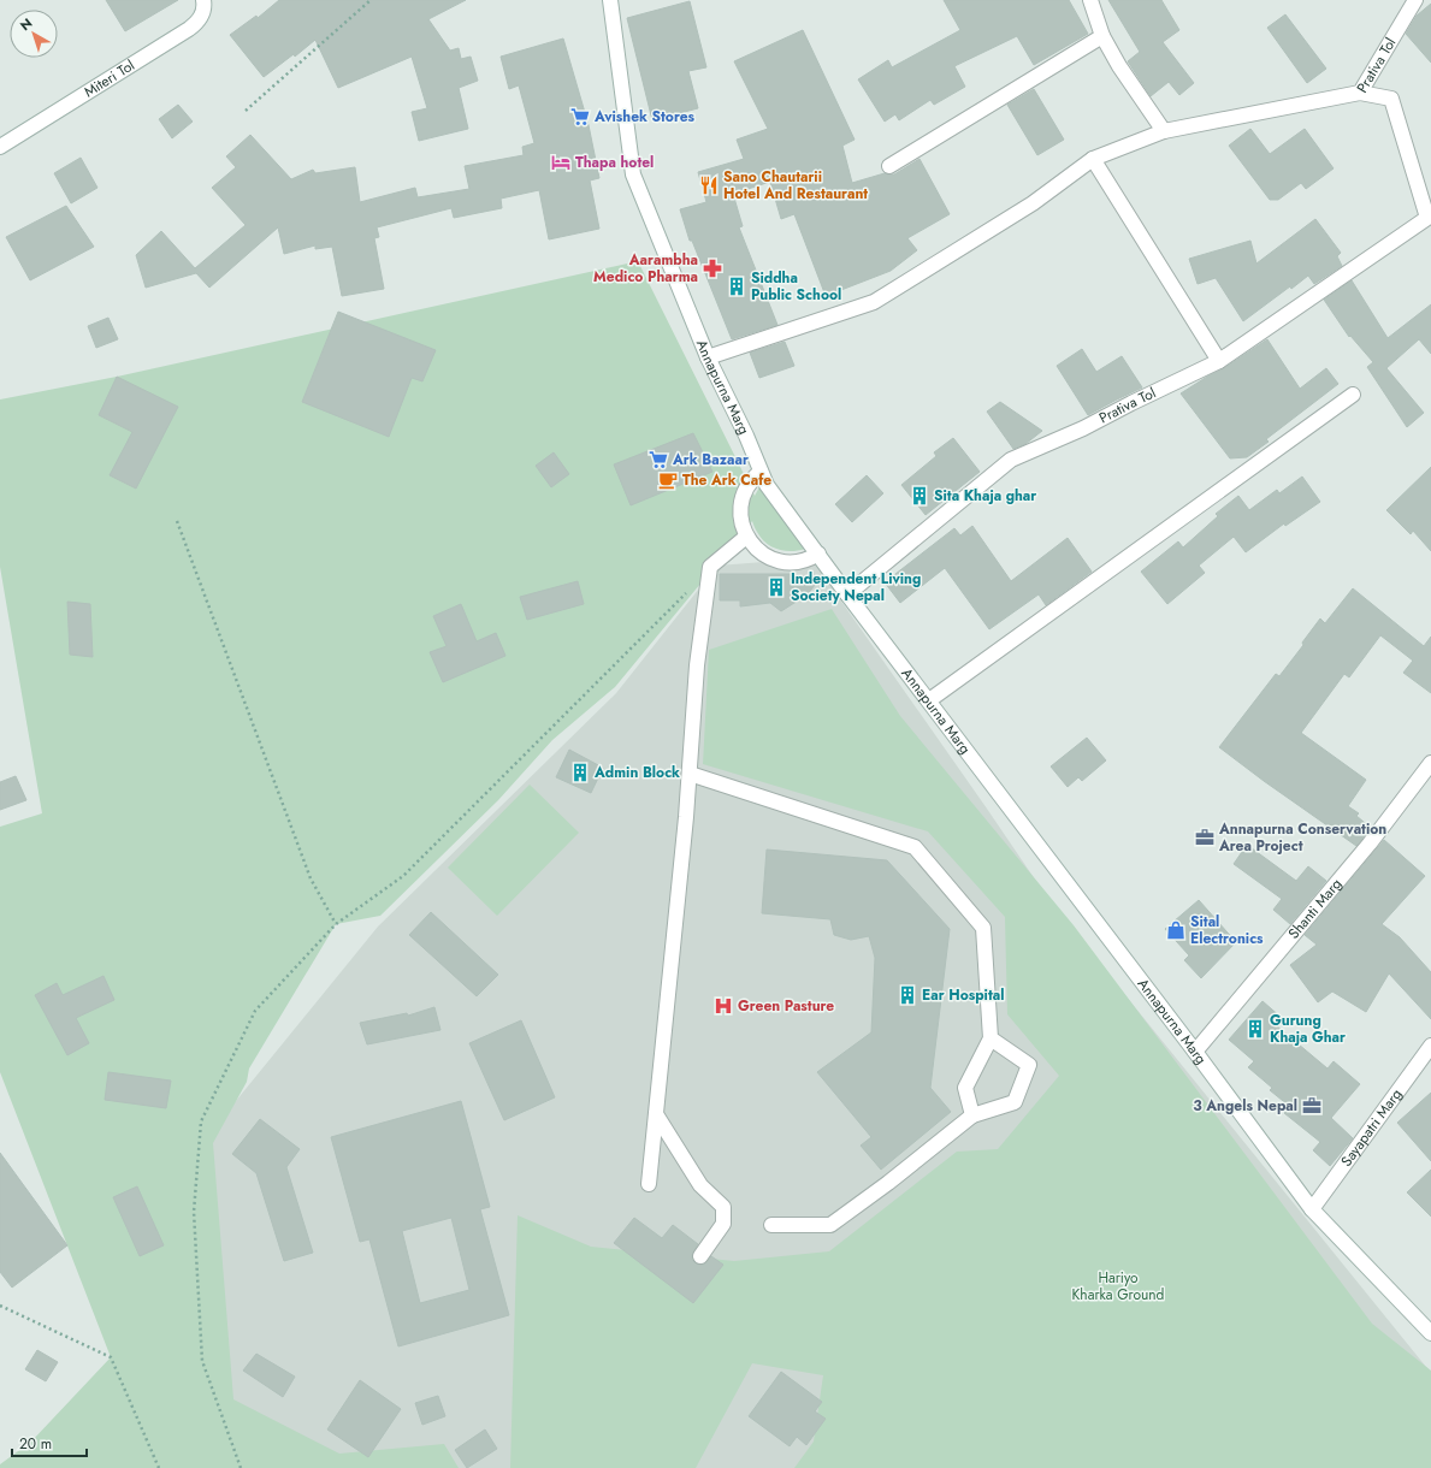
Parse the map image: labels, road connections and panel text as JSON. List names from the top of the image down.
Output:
{
  "streets": {
    "street": [
      "Prativa Tol",
      "Miteri Tol",
      "Annapurna Marg",
      "Shanti Marg",
      "Sayapatri Marg"
    ]
  },
  "crossings": [
    ["Prativa Tol", "Annapurna Marg"],
    ["Annapurna Marg", "Shanti Marg"],
    ["Annapurna Marg", "Sayapatri Marg"]
  ],
  "parks": ["Hariyo Kharka Ground"],
  "places": {
    "supermarket": ["Avishek Stores", "Ark Bazaar"],
    "hotel": ["Thapa hotel"],
    "restaurant": ["Sano Chautarii Hotel And Restaurant"],
    "pharmacy": ["Aarambha Medico Pharma"],
    "building": [
      "Siddha Public School",
      "Sita Khaja ghar",
      "Independent Living Society Nepal",
      "Admin Block",
      "Ear Hospital",
      "Gurung Khaja Ghar"
    ],
    "cafe": ["The Ark Cafe"],
    "office": ["Annapurna Conservation Area Project", "3 Angels Nepal"],
    "shop": ["Sital Electronics"],
    "hospital": ["Green Pasture"]
  },
  "scale_bar": "20 m",
  "north": "top left"
}
